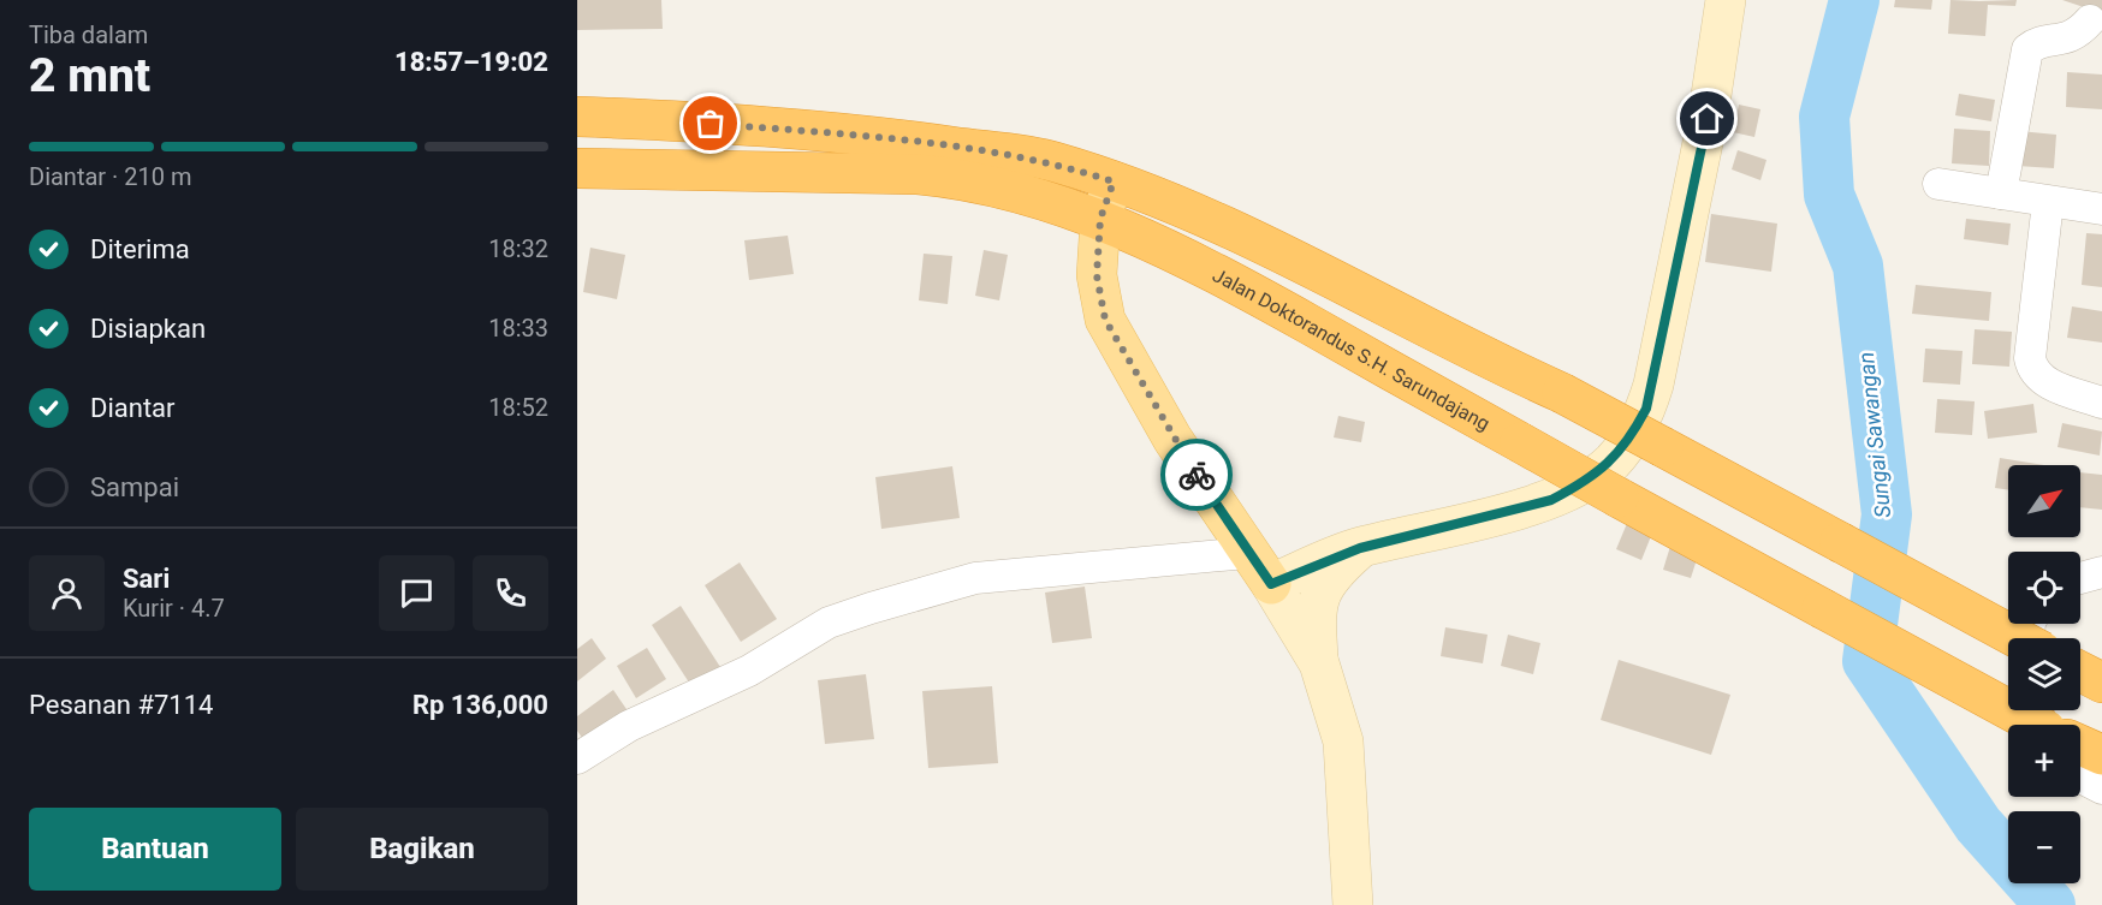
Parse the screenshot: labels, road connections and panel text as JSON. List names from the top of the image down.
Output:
{
  "streets": {
    "highway": ["Jalan Doktorandus S.H. Sarundajang"]
  },
  "water": ["Sungai Sawangan"],
  "north": "top right",
  "page": {
    "heading": ["2 mnt", "Tiba dalam", "18:57–19:02"],
    "panel": [
      "Sari",
      "Kurir · 4.7",
      "Pesanan #7114",
      "Rp 136,000"
    ],
    "bar": "Diantar · 210 m",
    "list": [
      ["Diterima", "18:32"],
      ["Disiapkan", "18:33"],
      ["Diantar", "18:52"],
      "Sampai"
    ],
    "map_buttons": ["+", "−"],
    "buttons": ["Bantuan", "Bagikan"]
  }
}
